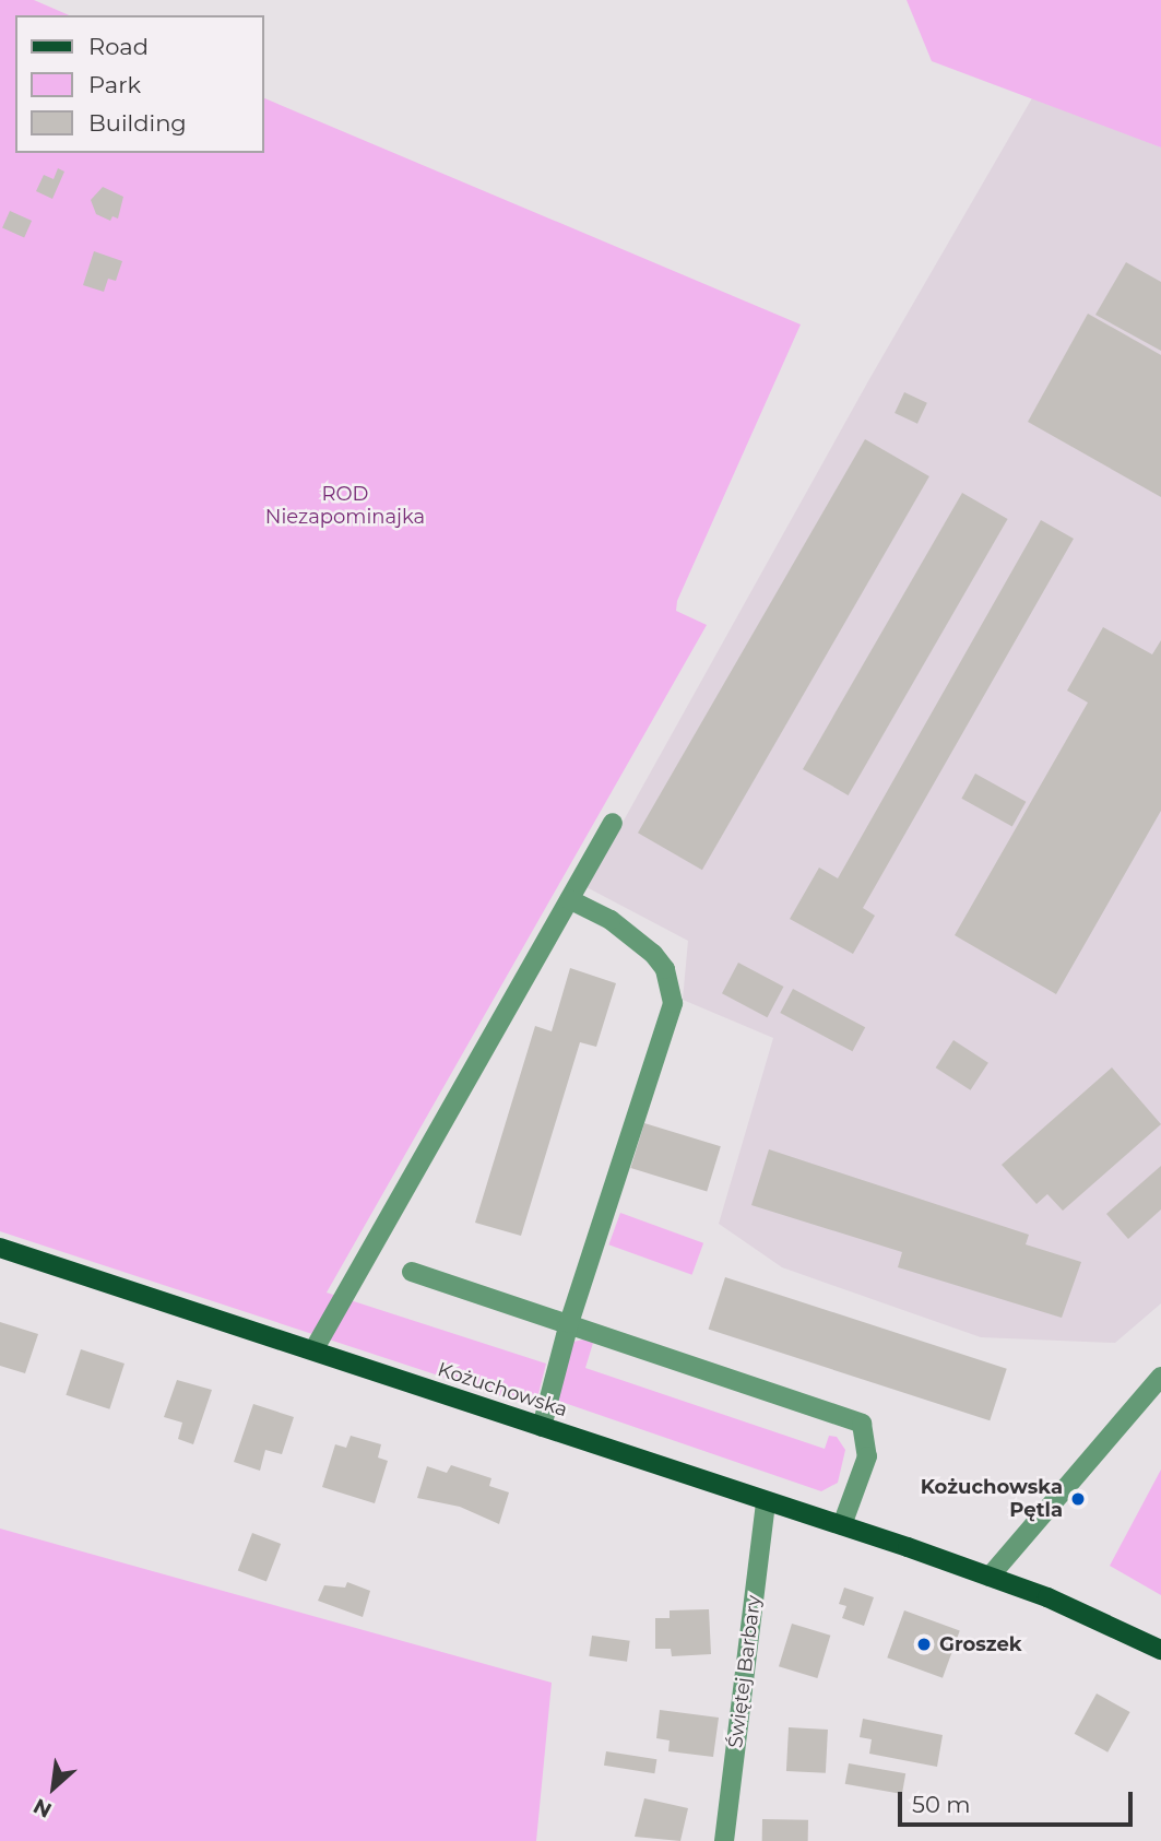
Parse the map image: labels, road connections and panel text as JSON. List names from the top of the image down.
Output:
{
  "streets": {
    "main road": ["Kożuchowska"],
    "street": ["Świętej Barbary"]
  },
  "crossings": [
    ["Kożuchowska", "Świętej Barbary"]
  ],
  "parks": ["ROD Niezapominajka"],
  "places": ["Kożuchowska Pętla", "Groszek"],
  "legend": ["Road", "Park", "Building"],
  "scale_bar": "50 m",
  "north": "bottom left"
}
